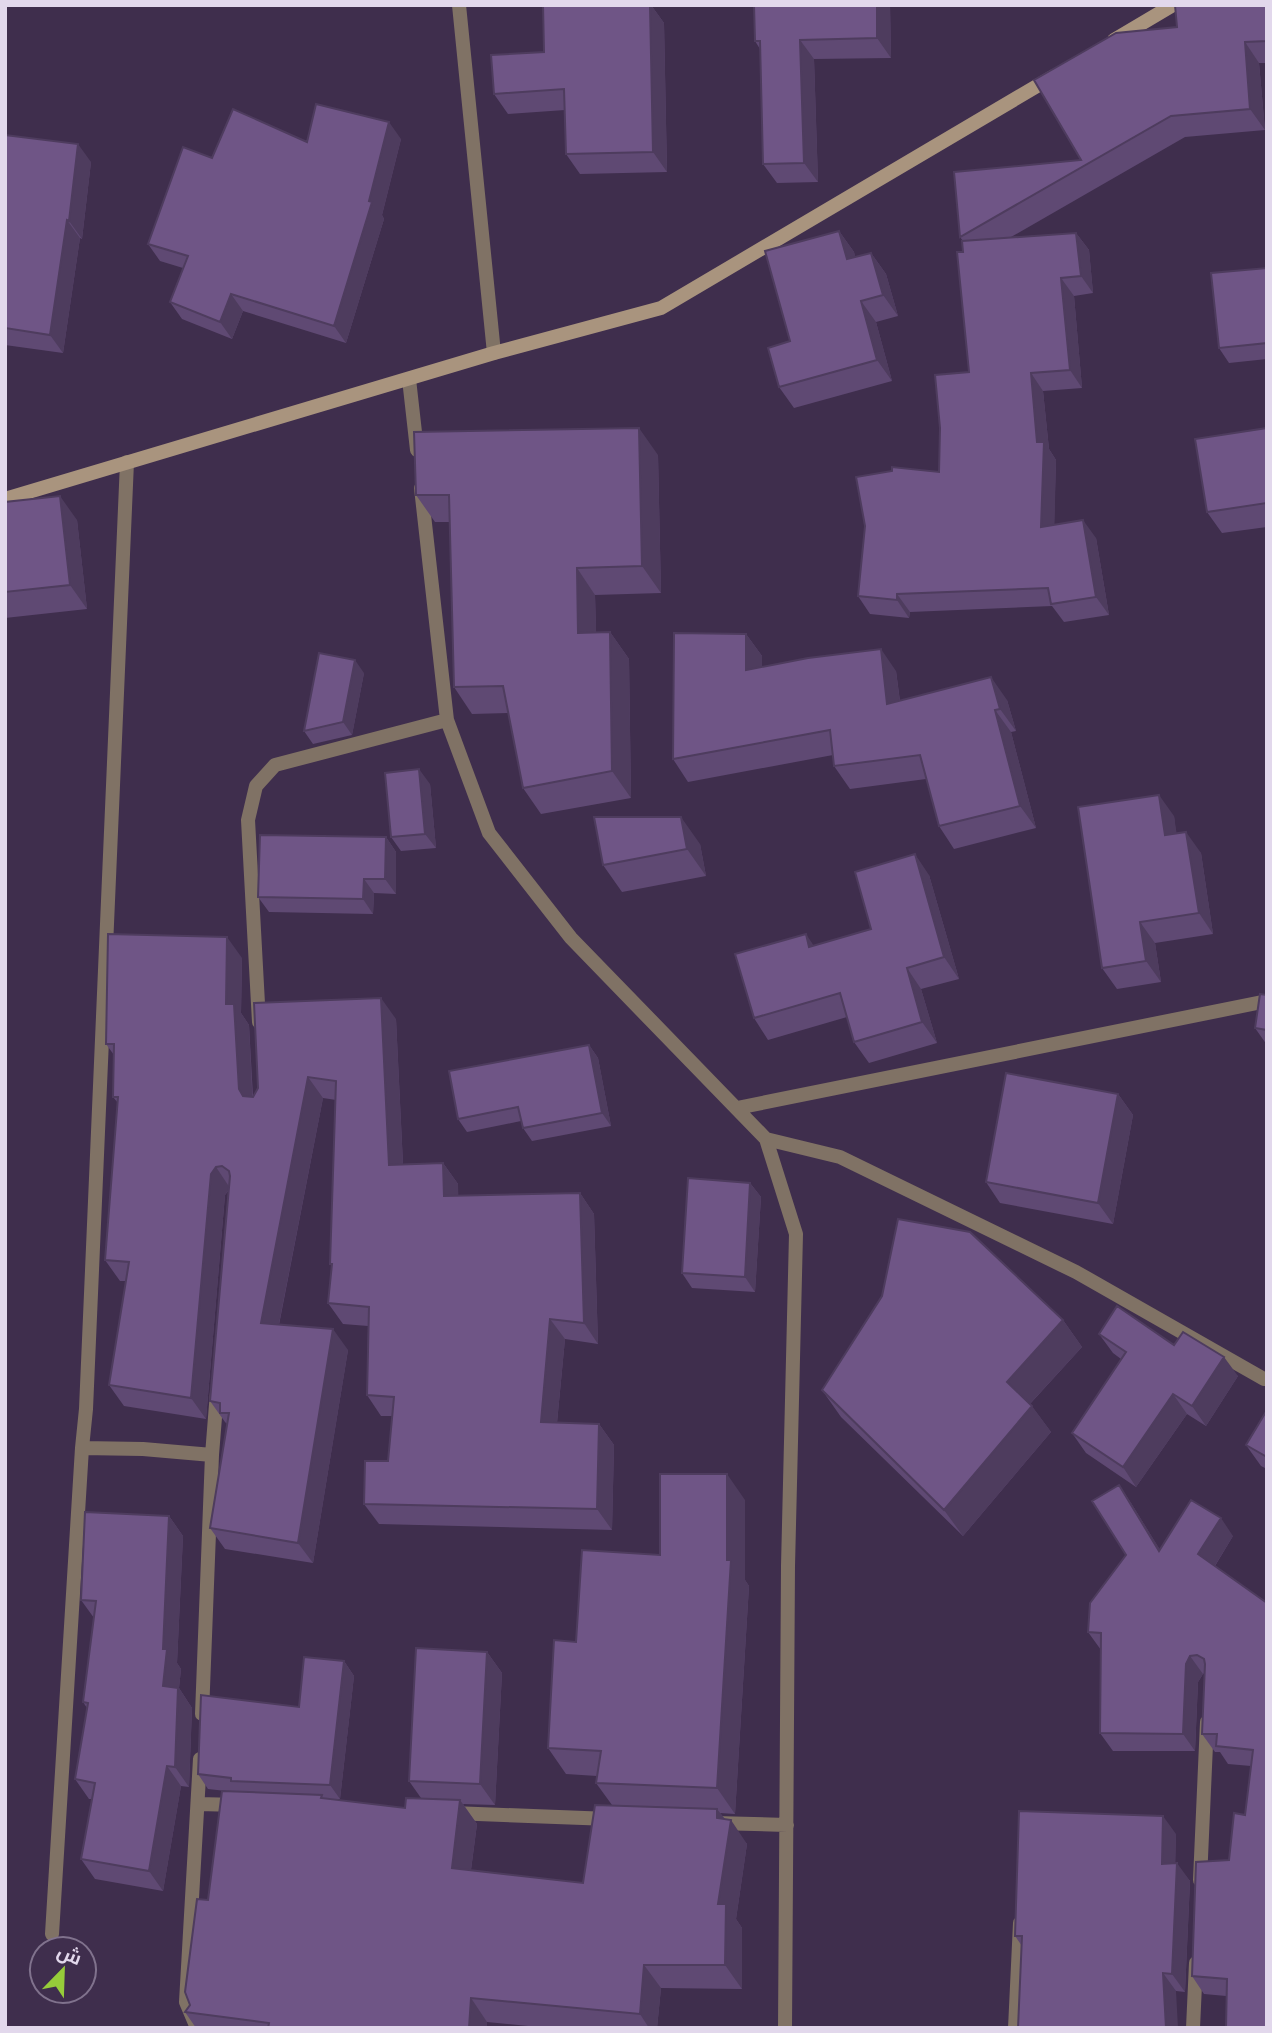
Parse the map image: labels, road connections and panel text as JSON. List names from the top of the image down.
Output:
{
  "north": "top right"
}
